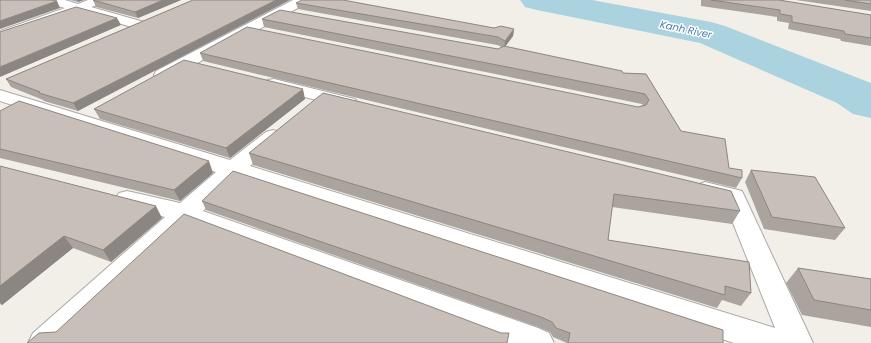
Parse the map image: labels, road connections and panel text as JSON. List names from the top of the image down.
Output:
{
  "water": ["Kanh River"]
}
